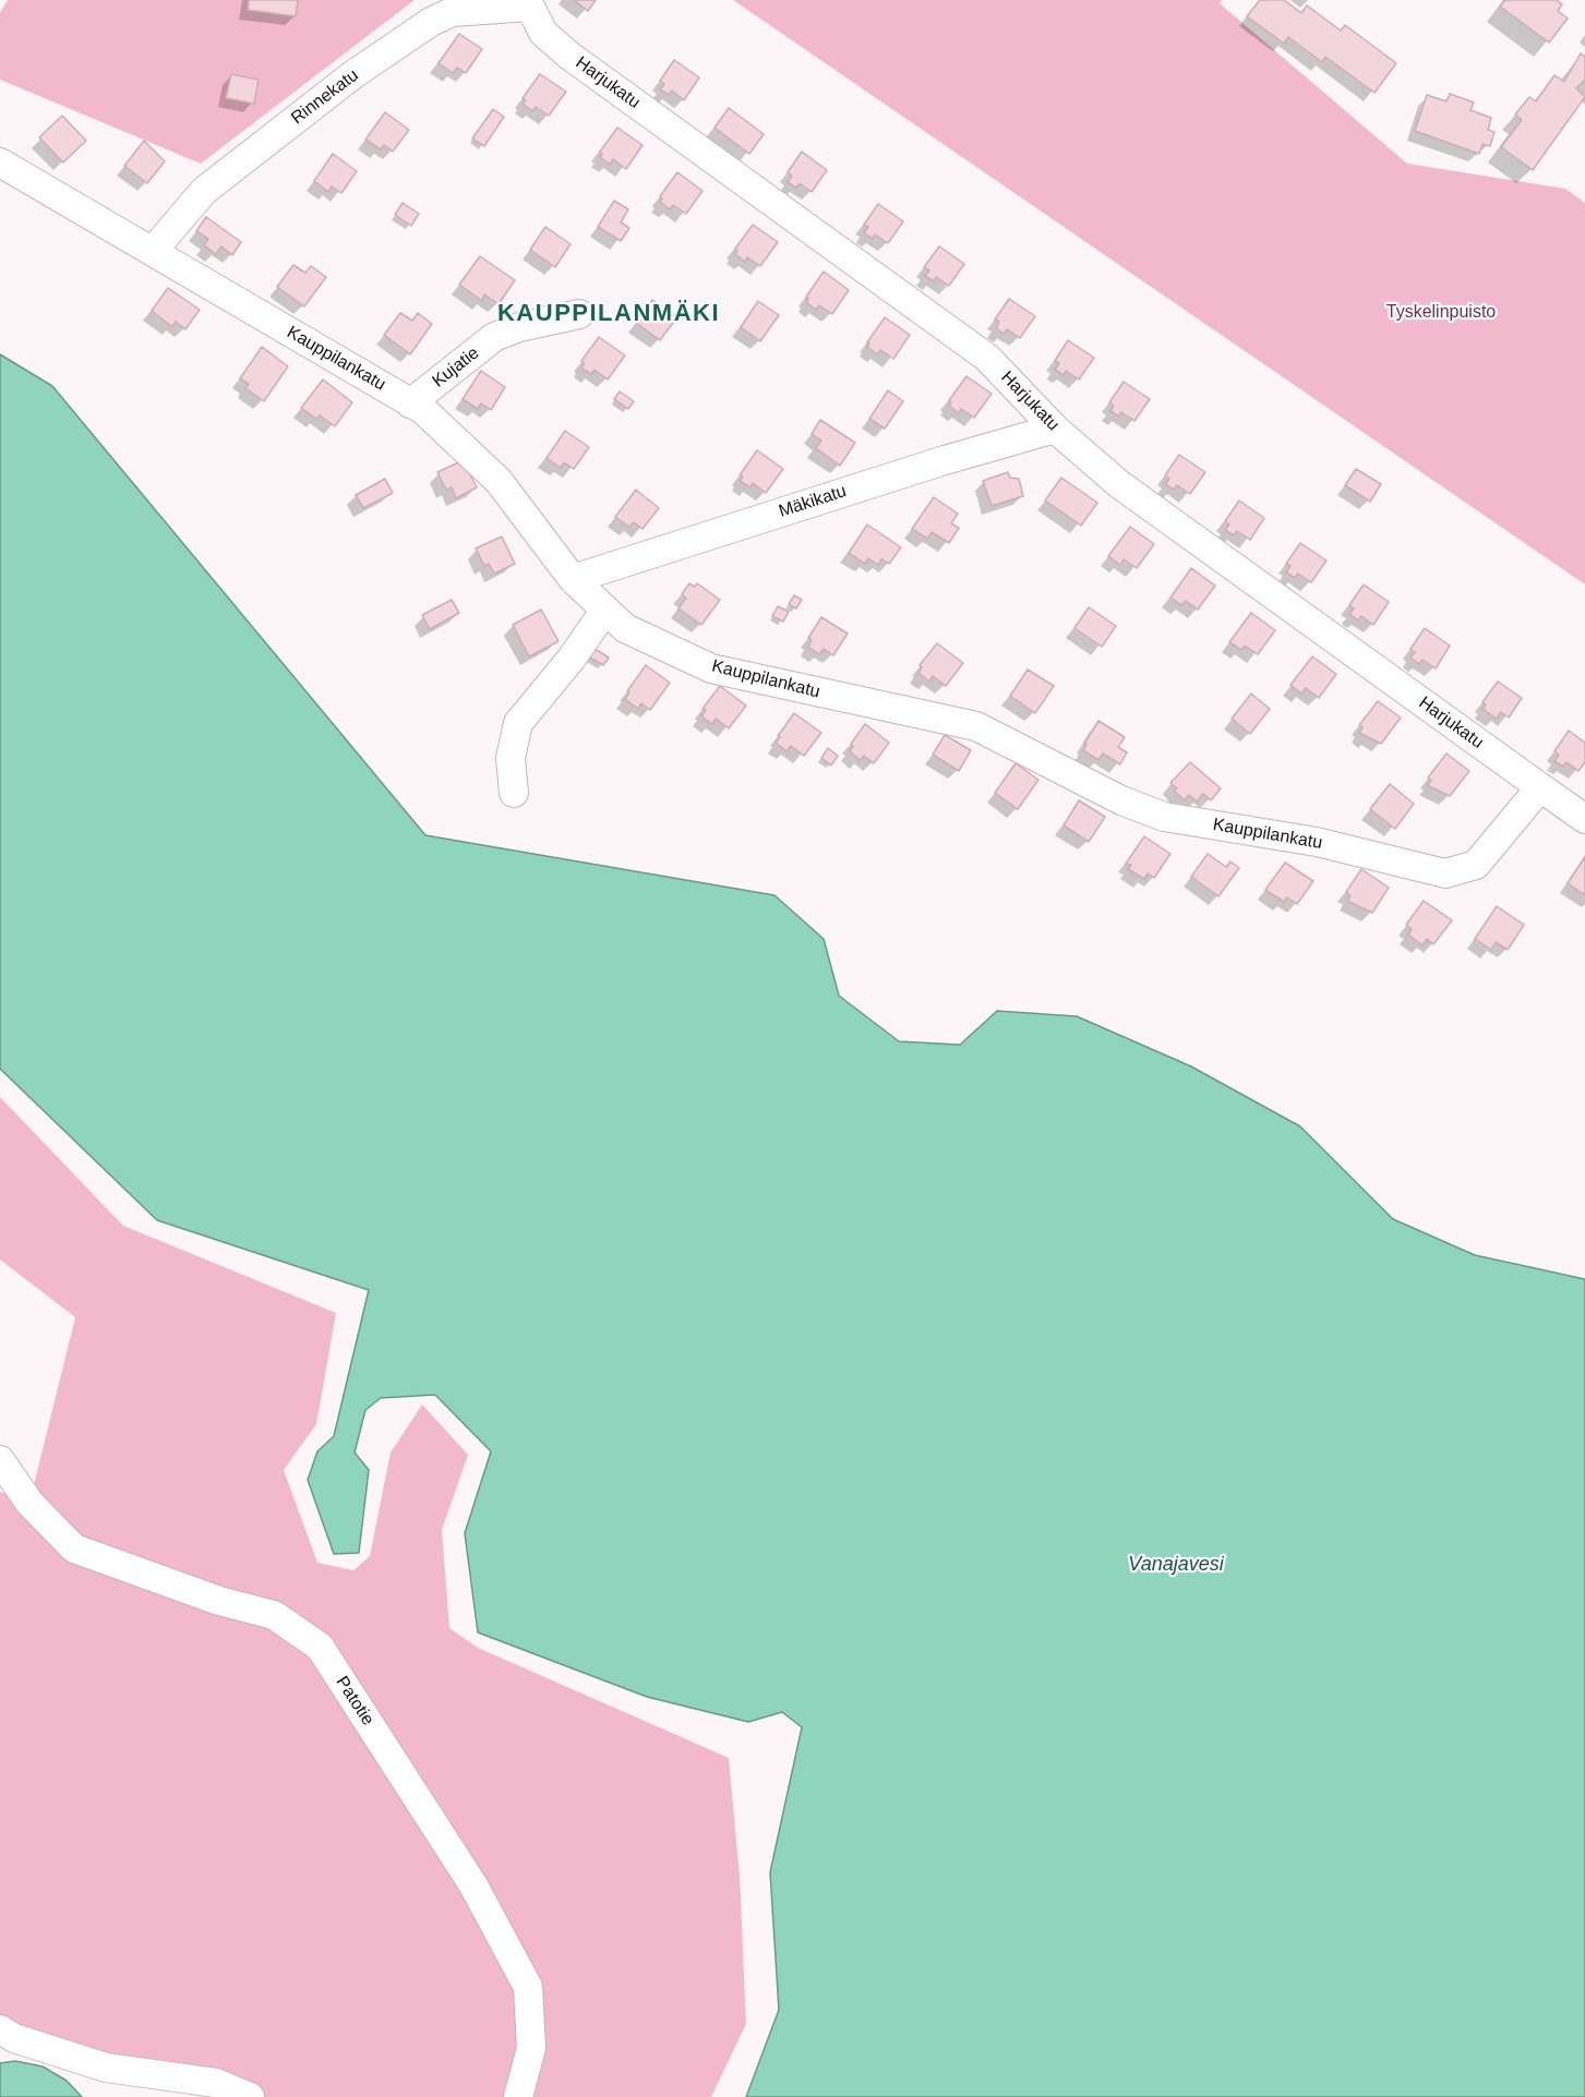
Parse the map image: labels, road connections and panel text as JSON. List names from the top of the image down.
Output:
{
  "streets": {
    "street": [
      "Harjukatu",
      "Rinnekatu",
      "Kauppilankatu",
      "Kujatie",
      "Mäkikatu",
      "Patotie"
    ]
  },
  "crossings": [
    ["Harjukatu", "Rinnekatu"],
    ["Harjukatu", "Kauppilankatu"],
    ["Harjukatu", "Mäkikatu"],
    ["Rinnekatu", "Kauppilankatu"],
    ["Kauppilankatu", "Kujatie"],
    ["Kauppilankatu", "Mäkikatu"]
  ],
  "districts": ["KAUPPILANMÄKI"],
  "water": ["Vanajavesi"],
  "parks": ["Tyskelinpuisto"]
}
